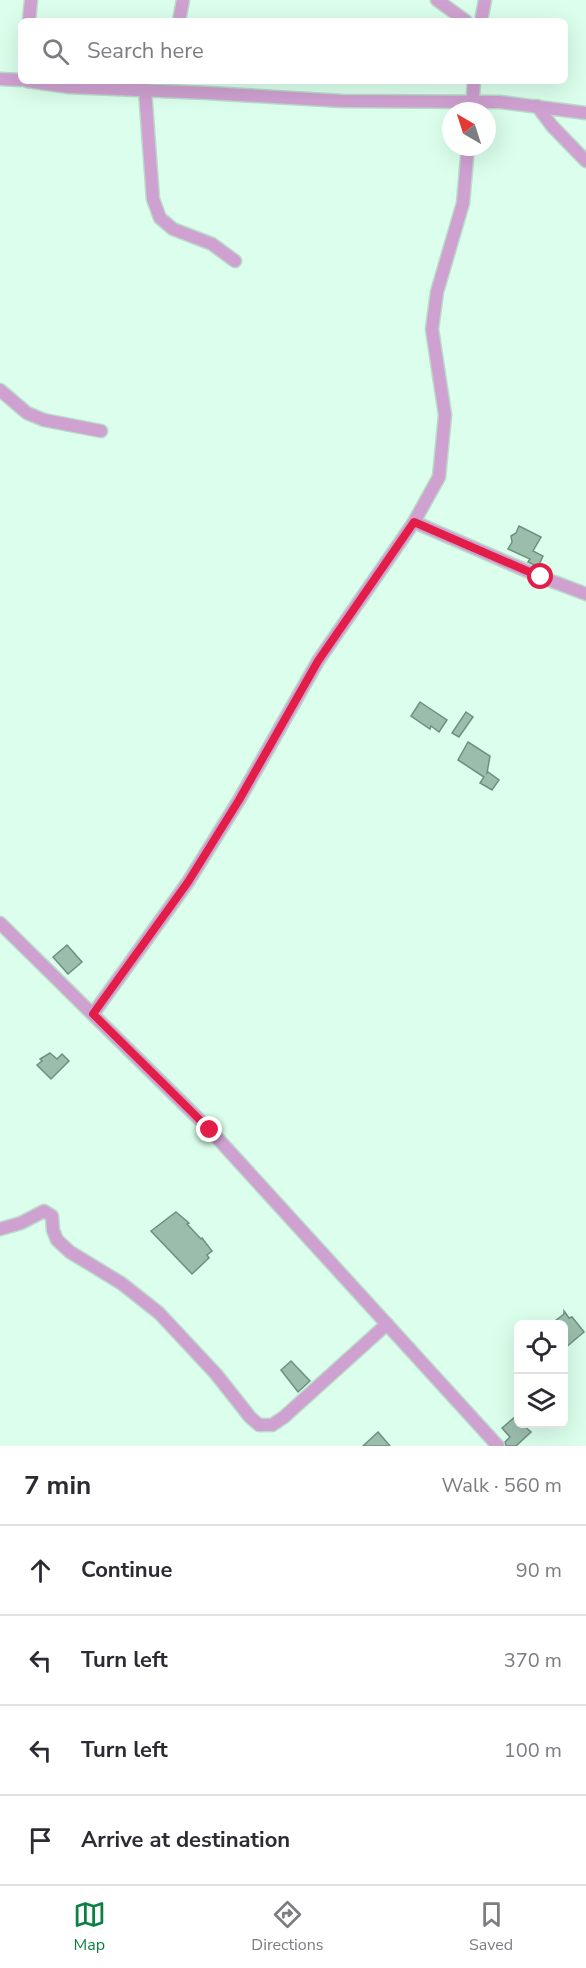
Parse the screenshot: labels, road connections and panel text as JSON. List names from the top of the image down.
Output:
{
  "north": "top left",
  "page": {
    "search": "Search here",
    "heading": ["7 min", "Walk · 560 m"],
    "list": [
      ["Continue", "90 m"],
      ["Turn left", "370 m"],
      ["Turn left", "100 m"],
      "Arrive at destination"
    ],
    "nav": ["Map", "Directions", "Saved"]
  }
}
